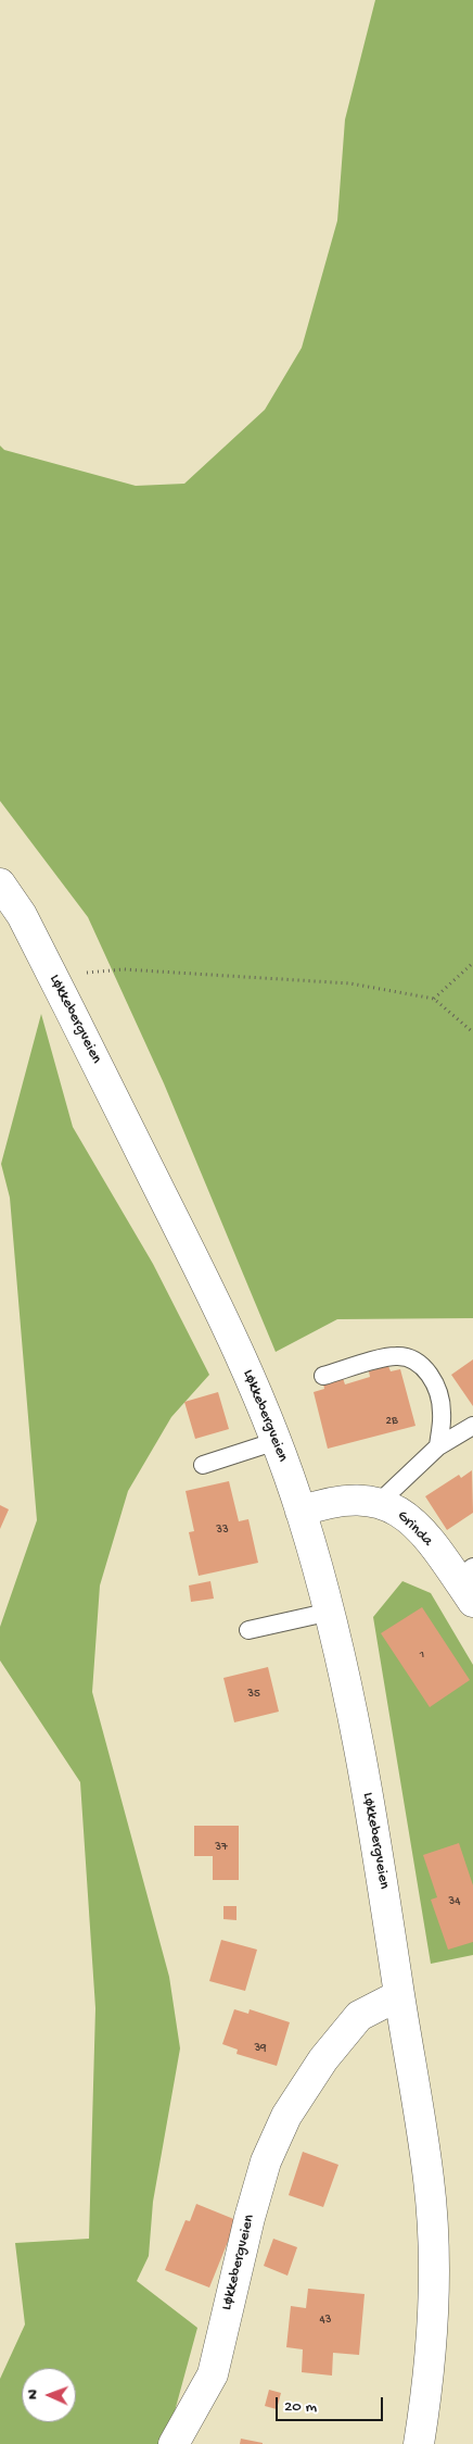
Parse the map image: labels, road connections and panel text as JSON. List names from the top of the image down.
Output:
{
  "streets": {
    "street": ["Løkkebergveien", "Grinda"]
  },
  "crossings": [
    ["Løkkebergveien", "Grinda"]
  ],
  "house_numbers": [
    "2B",
    "33",
    "1",
    "35",
    "37",
    "34",
    "39",
    "43"
  ],
  "scale_bar": "20 m",
  "north": "left"
}
